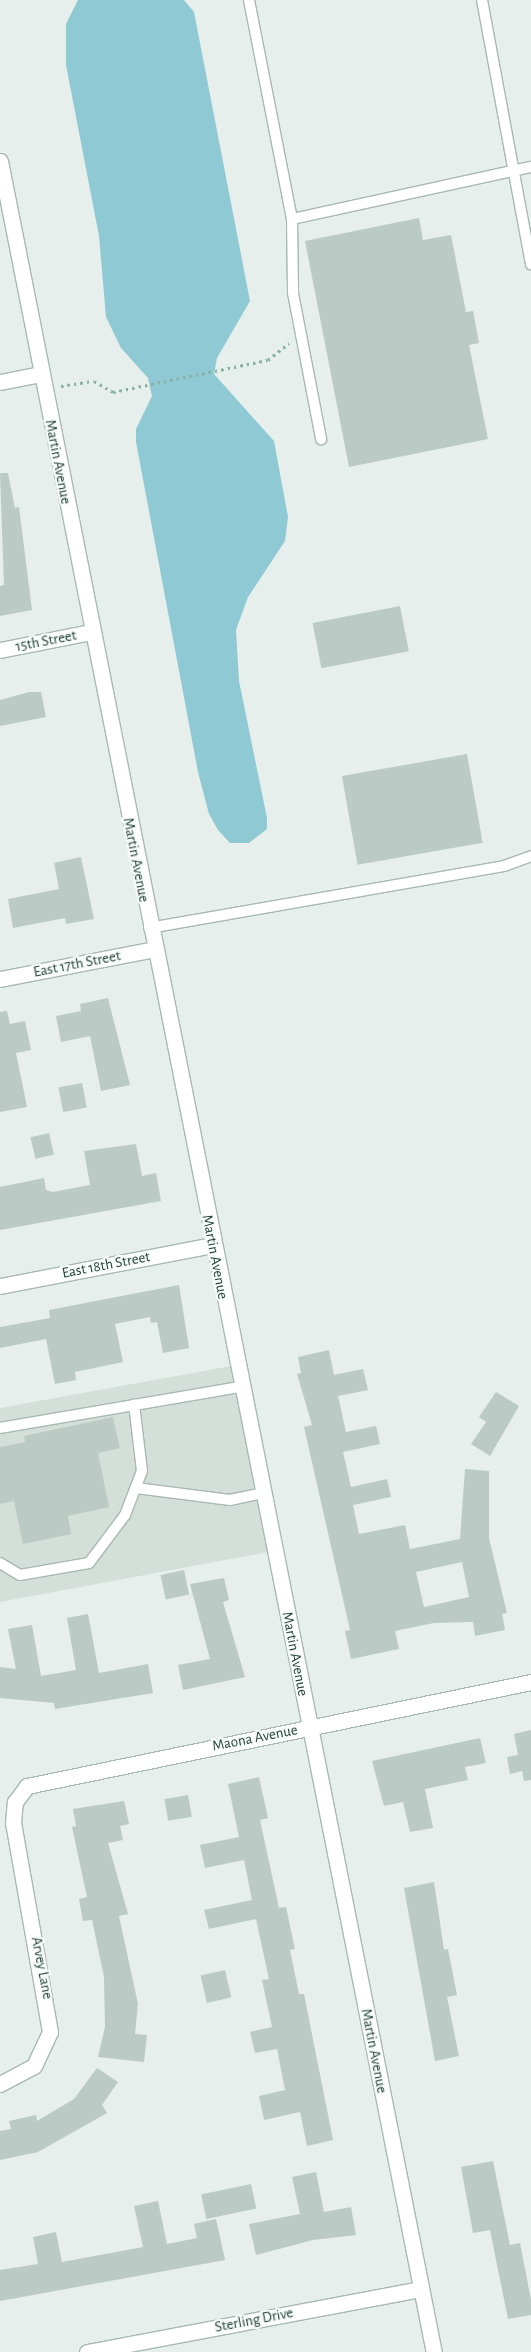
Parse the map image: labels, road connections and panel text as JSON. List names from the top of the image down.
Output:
{
  "streets": {
    "street": [
      "Martin Avenue",
      "15th Street",
      "East 17th Street",
      "East 18th Street",
      "Maona Avenue",
      "Arvey Lane",
      "Sterling Drive"
    ]
  },
  "crossings": [
    ["Martin Avenue", "15th Street"],
    ["Martin Avenue", "East 17th Street"],
    ["Martin Avenue", "East 18th Street"],
    ["Martin Avenue", "Maona Avenue"],
    ["Martin Avenue", "Sterling Drive"],
    ["Maona Avenue", "Arvey Lane"]
  ]
}
